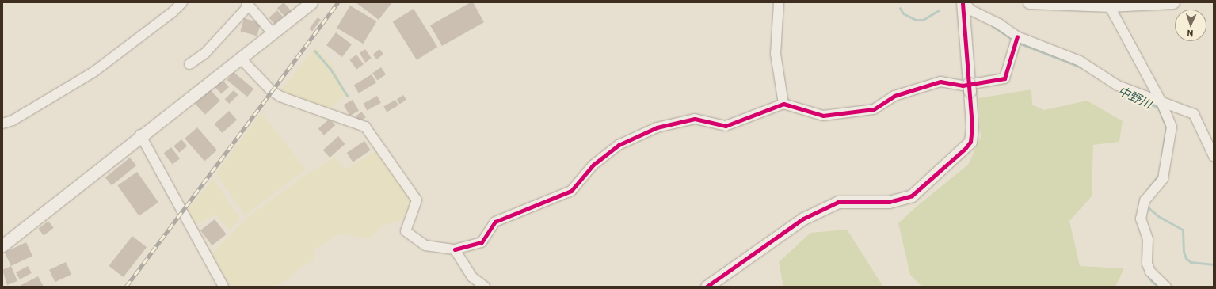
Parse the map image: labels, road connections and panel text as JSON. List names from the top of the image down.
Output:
{
  "water": ["中野川"],
  "north": "bottom"
}
